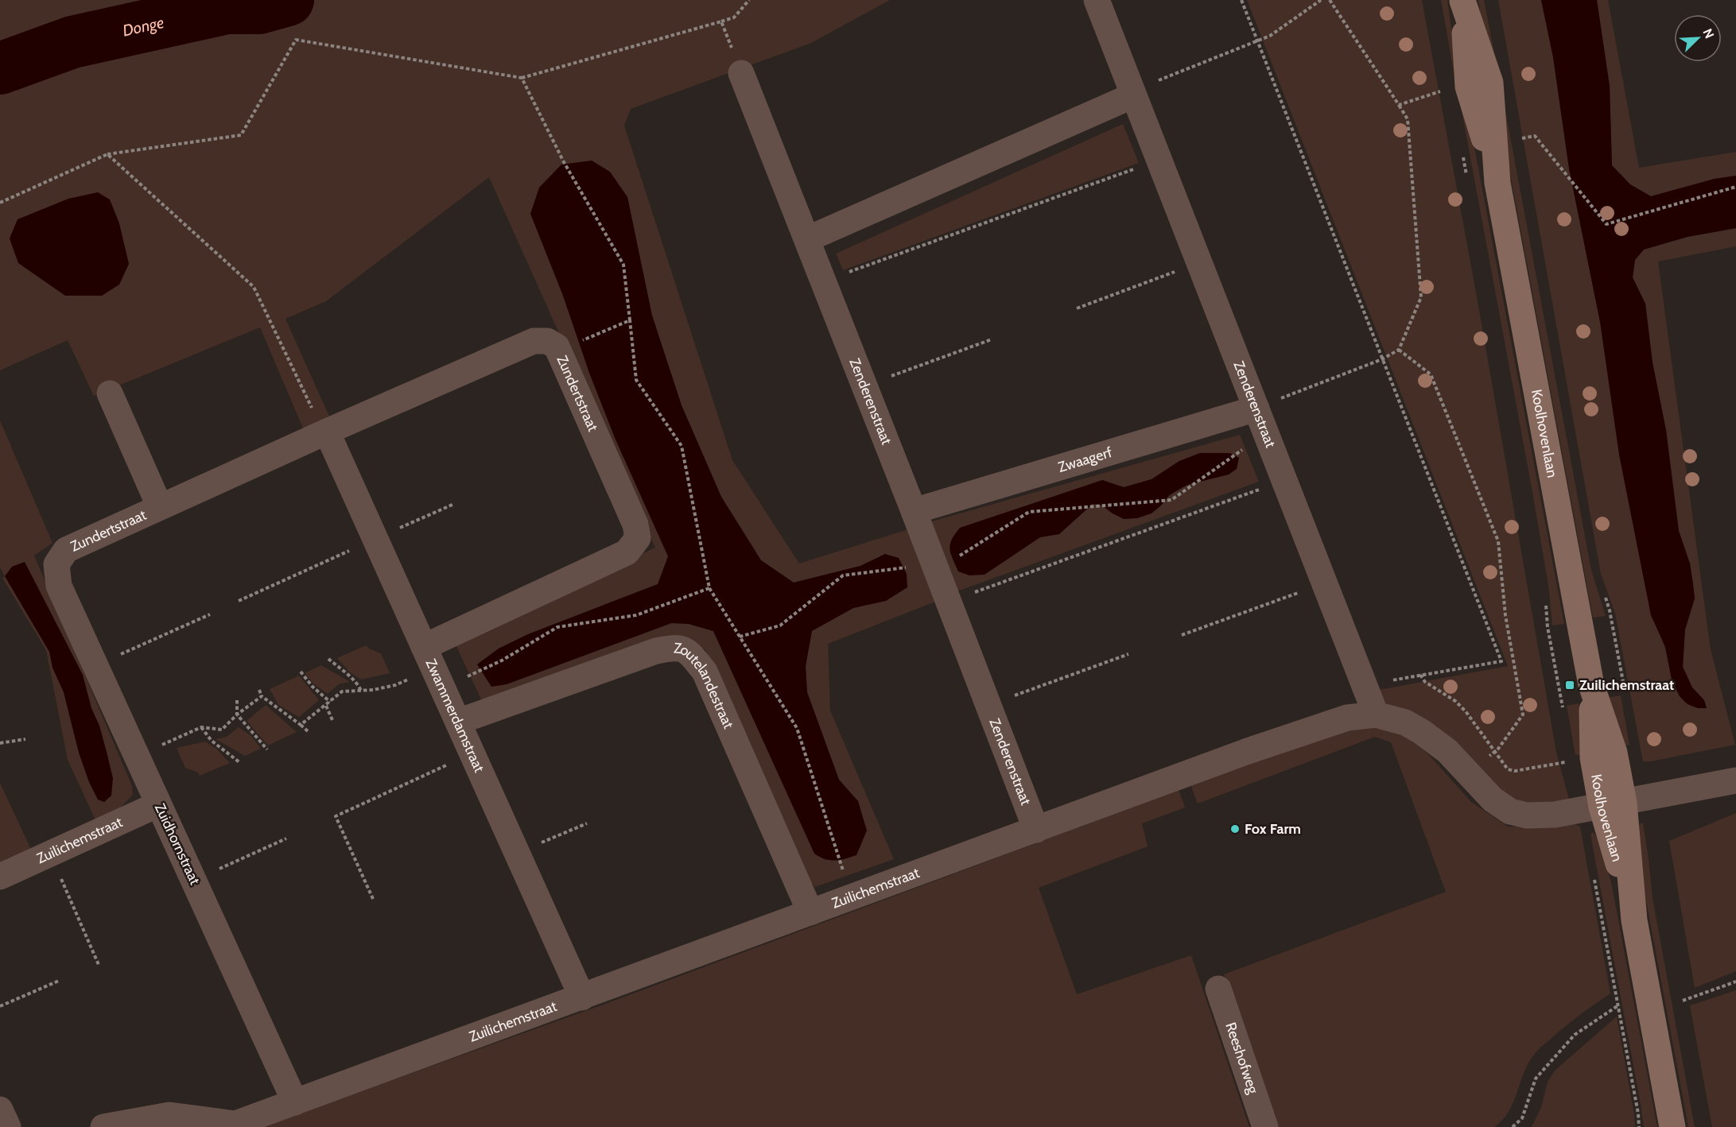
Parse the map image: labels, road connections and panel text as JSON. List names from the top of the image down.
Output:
{
  "streets": {
    "street": [
      "Zundertstraat",
      "Zenderenstraat",
      "Koolhovenlaan",
      "Zwaagerf",
      "Zoutelandestraat",
      "Zwammerdamstraat",
      "Zuilichemstraat",
      "Zuidhornstraat",
      "Reeshofweg"
    ]
  },
  "crossings": [
    ["Zundertstraat", "Zwammerdamstraat"],
    ["Zundertstraat", "Zuidhornstraat"],
    ["Zenderenstraat", "Zwaagerf"],
    ["Zenderenstraat", "Zuilichemstraat"],
    ["Koolhovenlaan", "Zuilichemstraat"],
    ["Zoutelandestraat", "Zwammerdamstraat"],
    ["Zoutelandestraat", "Zuilichemstraat"],
    ["Zwammerdamstraat", "Zuilichemstraat"],
    ["Zuilichemstraat", "Zuidhornstraat"]
  ],
  "water": ["Donge"],
  "places": {
    "transit": ["Zuilichemstraat"],
    "other": ["Fox Farm"]
  },
  "north": "top right"
}
